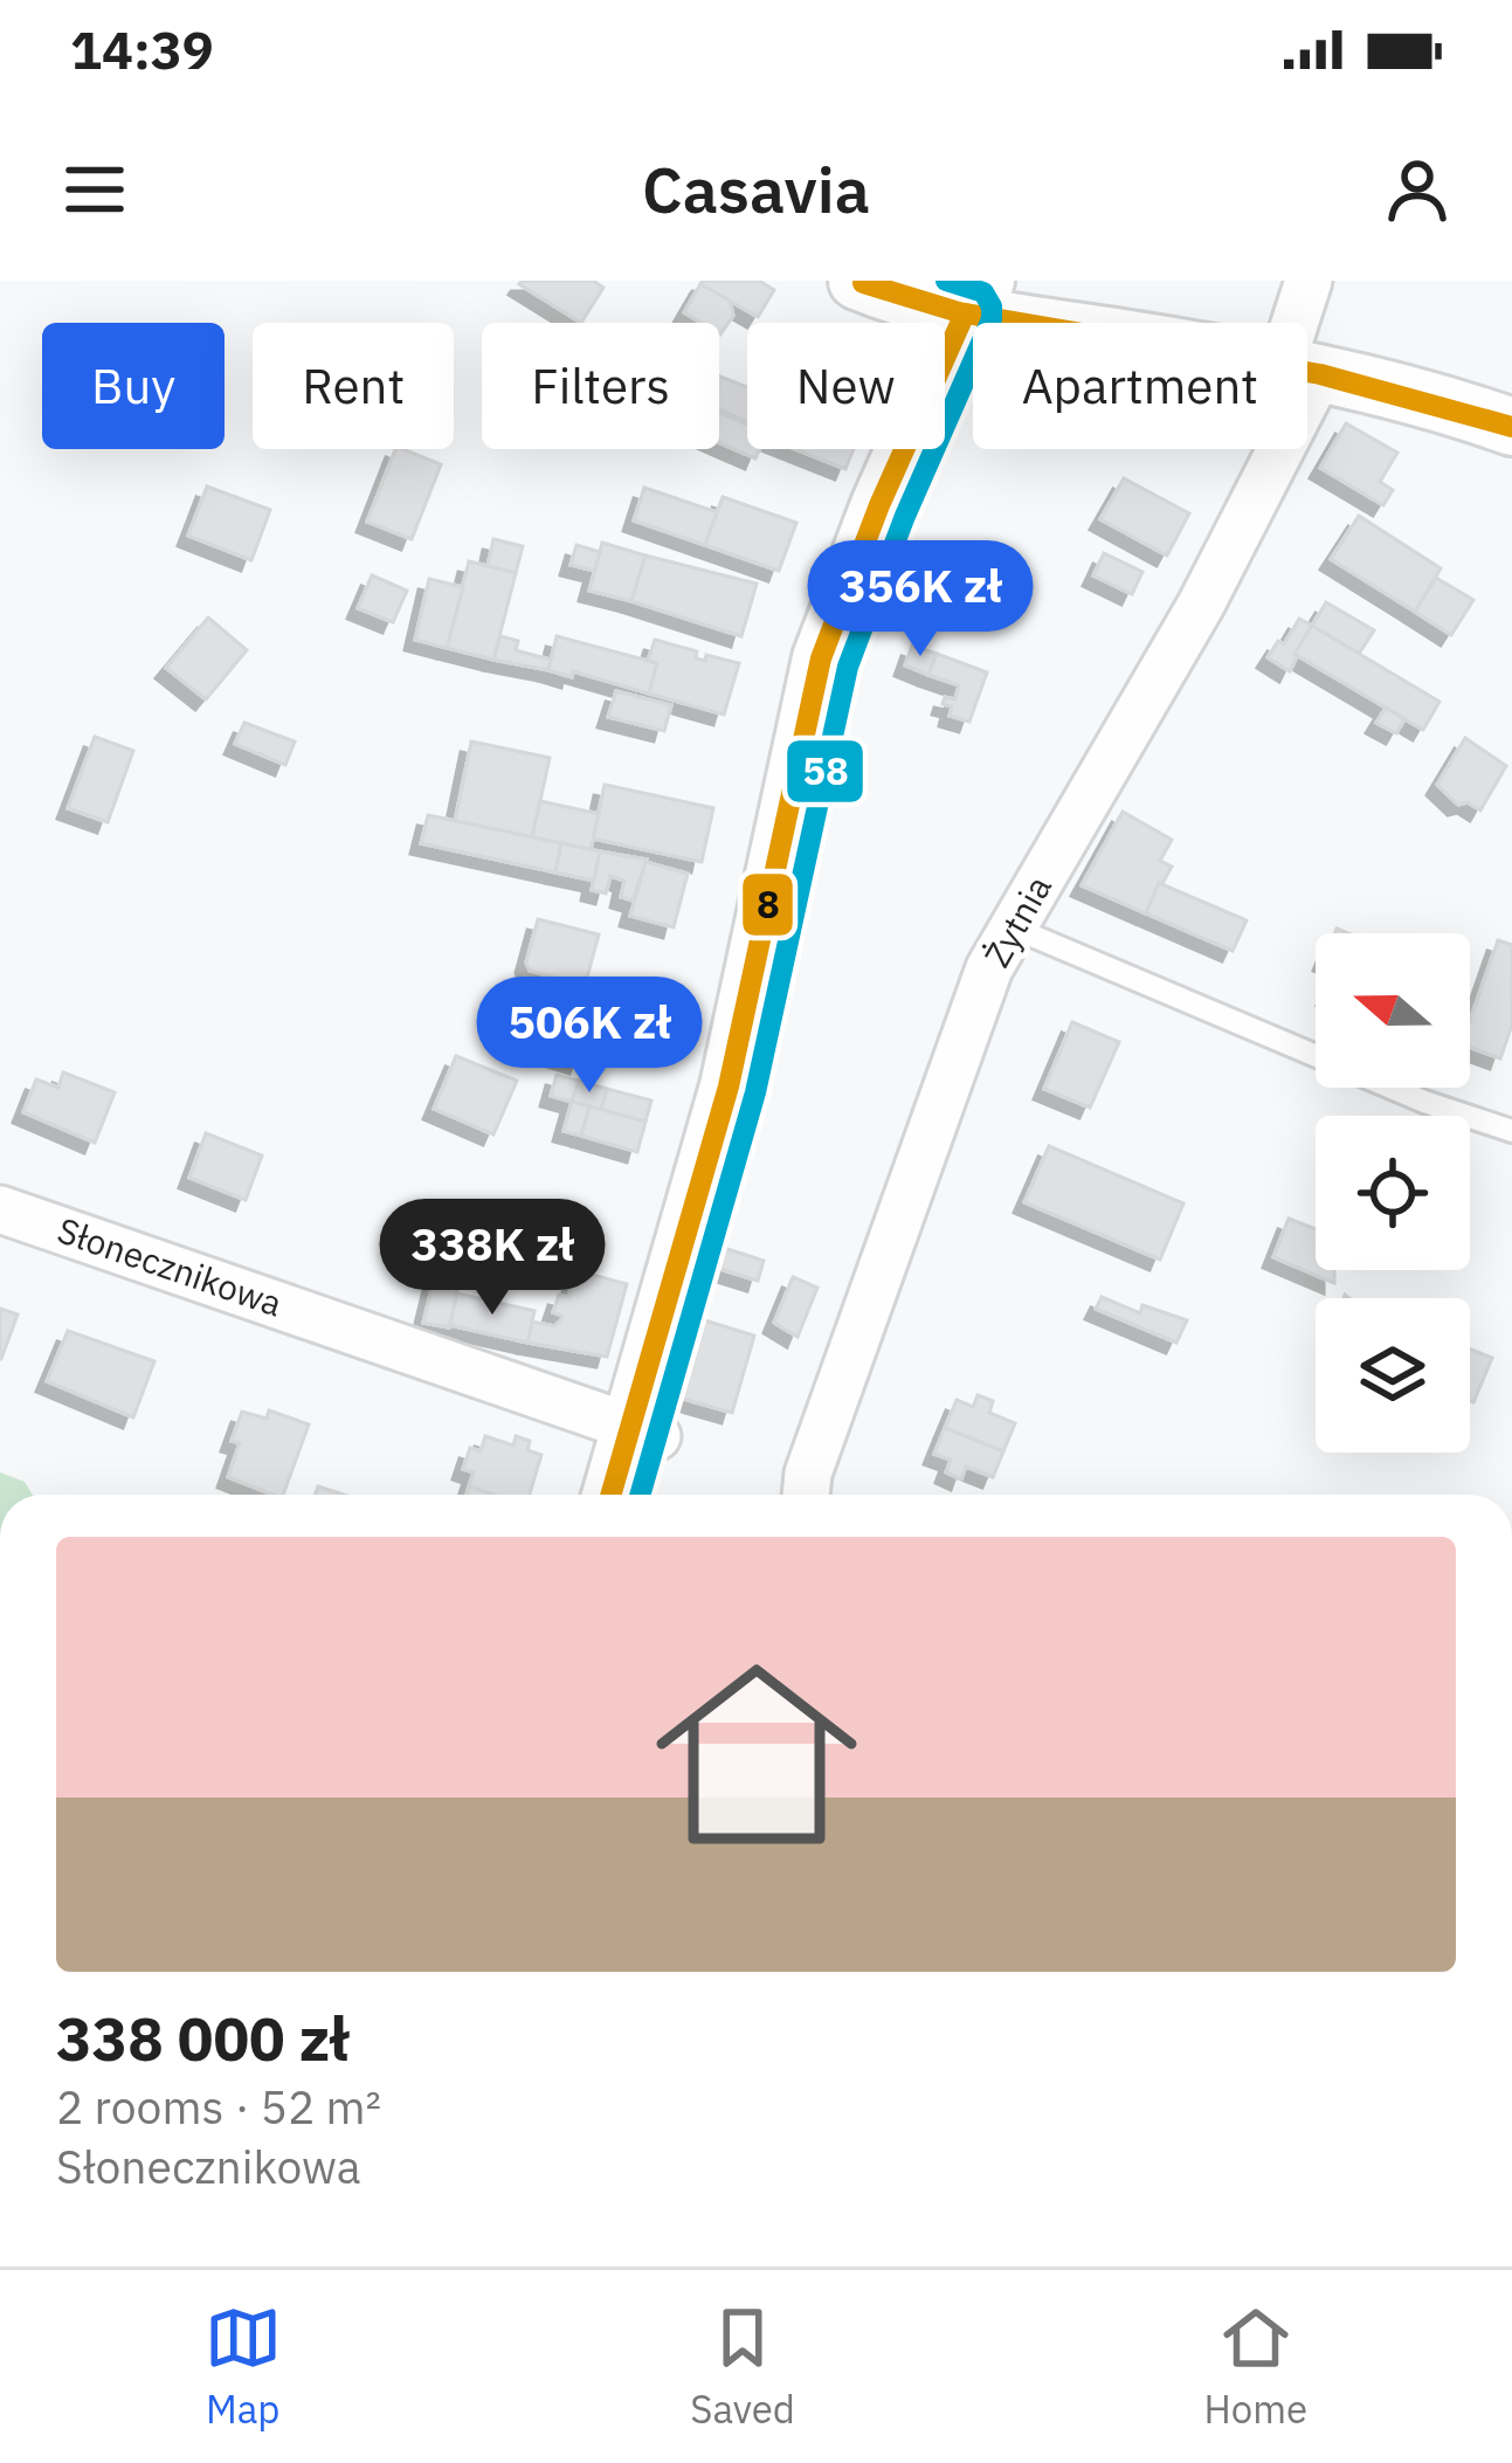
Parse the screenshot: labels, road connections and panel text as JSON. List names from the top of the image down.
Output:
{
  "streets": {
    "street": ["Żytnia", "Słonecznikowa"]
  },
  "lines": ["transit line 58", "transit line 8"],
  "north": "left",
  "page": {
    "status": "14:39",
    "header": "Casavia",
    "chip": [
      "Buy",
      "Rent",
      "Filters",
      "New",
      "Apartment"
    ],
    "price": ["356K zł", "506K zł", "338K zł"],
    "list": [
      {
        "name": "338 000 zł",
        "note": "2 rooms · 52 m² · Słonecznikowa"
      }
    ],
    "tabs": ["Map", "Saved", "Home"]
  }
}
